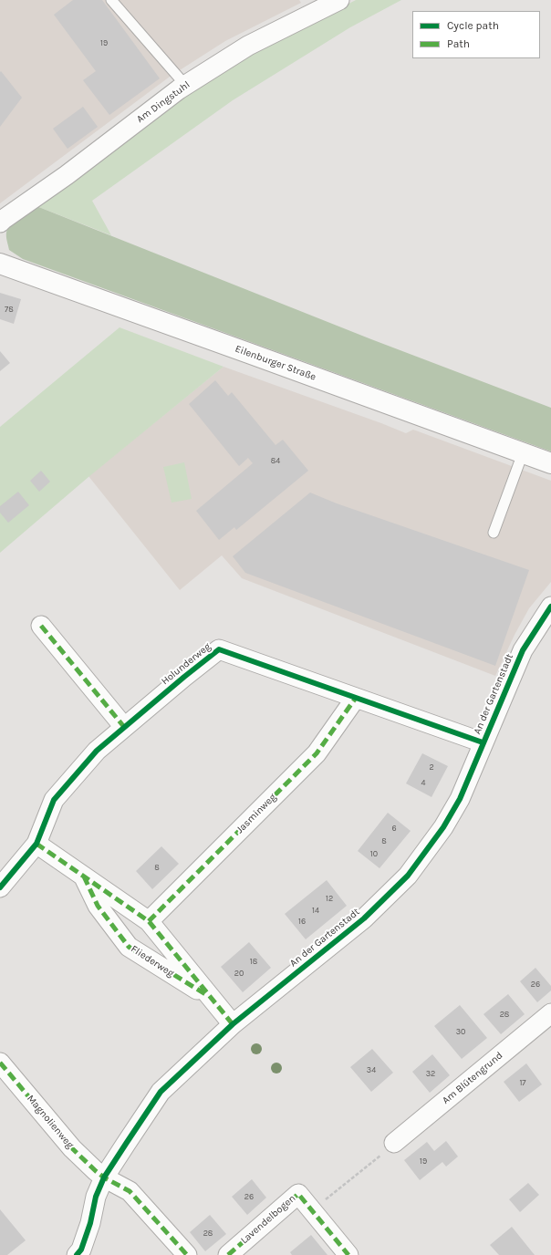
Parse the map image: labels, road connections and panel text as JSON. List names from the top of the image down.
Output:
{
  "streets": {
    "street": [
      "Am Dingstuhl",
      "Eilenburger Straße",
      "Holunderweg",
      "An der Gartenstadt",
      "Jasminweg",
      "Fliederweg",
      "Am Blütengrund",
      "Magnolienweg",
      "Lavendelbogen"
    ]
  },
  "crossings": [
    ["Holunderweg", "An der Gartenstadt"],
    ["Holunderweg", "Jasminweg"],
    ["Holunderweg", "Fliederweg"],
    ["An der Gartenstadt", "Fliederweg"],
    ["An der Gartenstadt", "Magnolienweg"],
    ["Jasminweg", "Fliederweg"]
  ],
  "house_numbers": [
    "19",
    "78",
    "84",
    "2",
    "4",
    "6",
    "8",
    "10",
    "8",
    "12",
    "14",
    "16",
    "18",
    "20",
    "26",
    "28",
    "30",
    "34",
    "32",
    "17",
    "19",
    "26",
    "28"
  ],
  "legend": ["Cycle path", "Path"]
}
